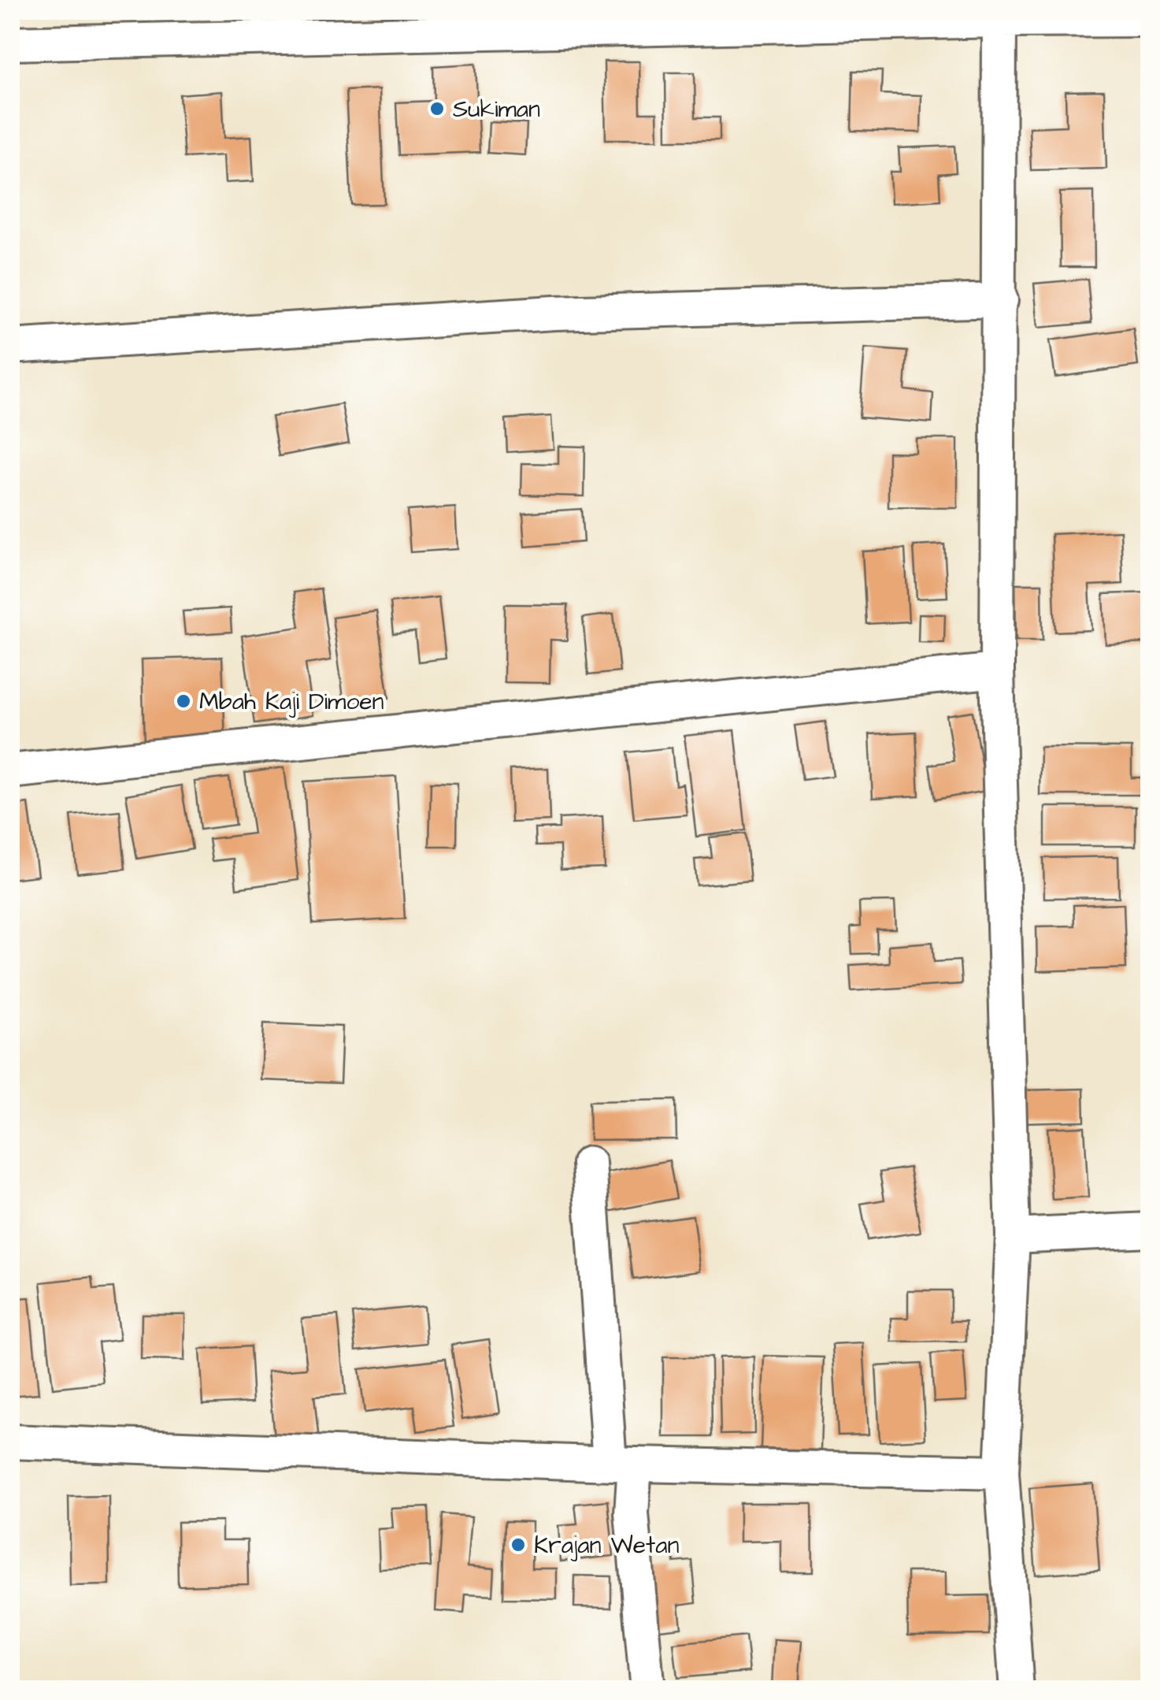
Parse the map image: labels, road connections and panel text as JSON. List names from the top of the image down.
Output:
{
  "places": ["Sukiman", "Mbah Kaji Dimoen", "Krajan Wetan"]
}
